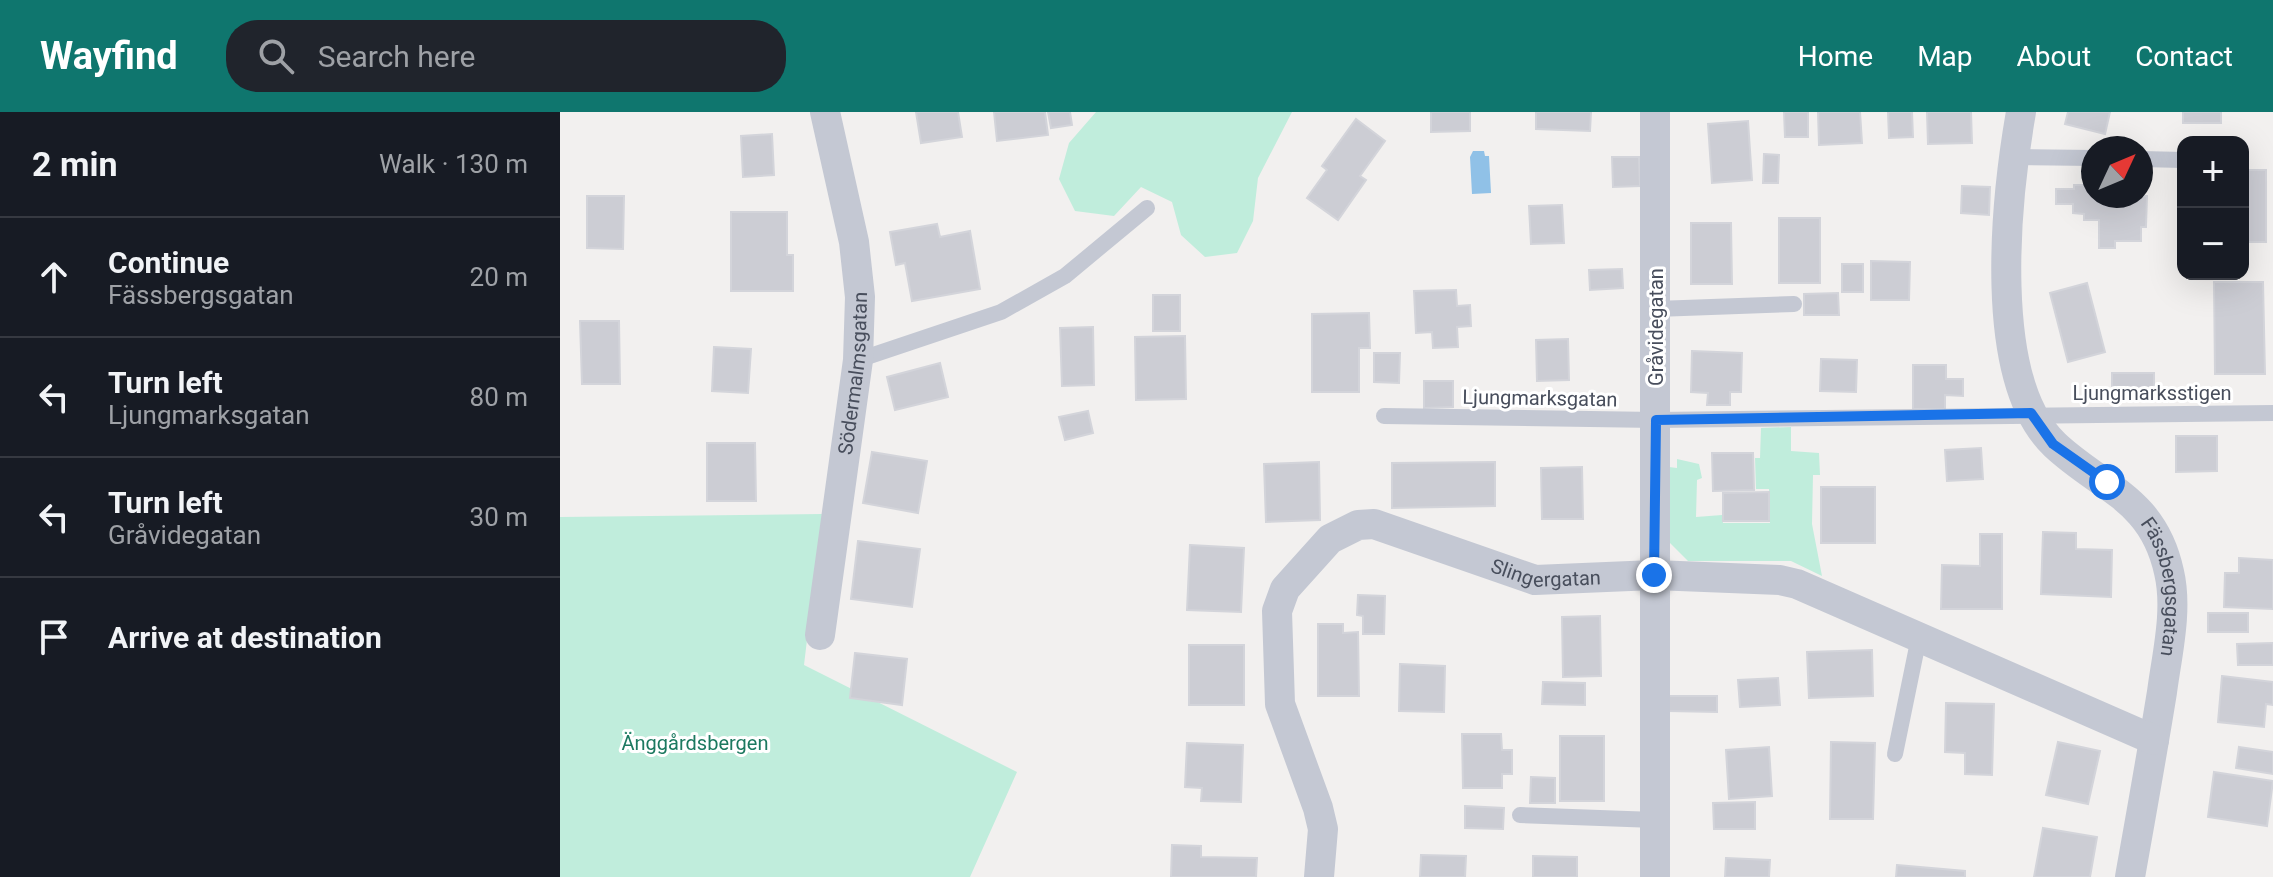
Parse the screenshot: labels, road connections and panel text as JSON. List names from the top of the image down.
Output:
{
  "streets": {
    "street": [
      "Gråvidegatan",
      "Södermalmsgatan",
      "Slingergatan",
      "Fässbergsgatan"
    ],
    "lane": ["Ljungmarksstigen", "Ljungmarksgatan"]
  },
  "crossings": [
    ["Gråvidegatan", "Ljungmarksgatan"],
    ["Gråvidegatan", "Slingergatan"],
    ["Ljungmarksstigen", "Ljungmarksgatan"],
    ["Ljungmarksstigen", "Fässbergsgatan"],
    ["Ljungmarksgatan", "Fässbergsgatan"],
    ["Slingergatan", "Fässbergsgatan"]
  ],
  "parks": ["Änggårdsbergen"],
  "north": "top right",
  "page": {
    "header": "Wayfind",
    "search": "Search here",
    "nav": [
      "Home",
      "Map",
      "About",
      "Contact"
    ],
    "heading": ["2 min", "Walk · 130 m"],
    "map_buttons": ["+", "−"],
    "list": [
      ["Continue", "Fässbergsgatan", "20 m"],
      ["Turn left", "Ljungmarksgatan", "80 m"],
      ["Turn left", "Gråvidegatan", "30 m"],
      "Arrive at destination"
    ]
  }
}
